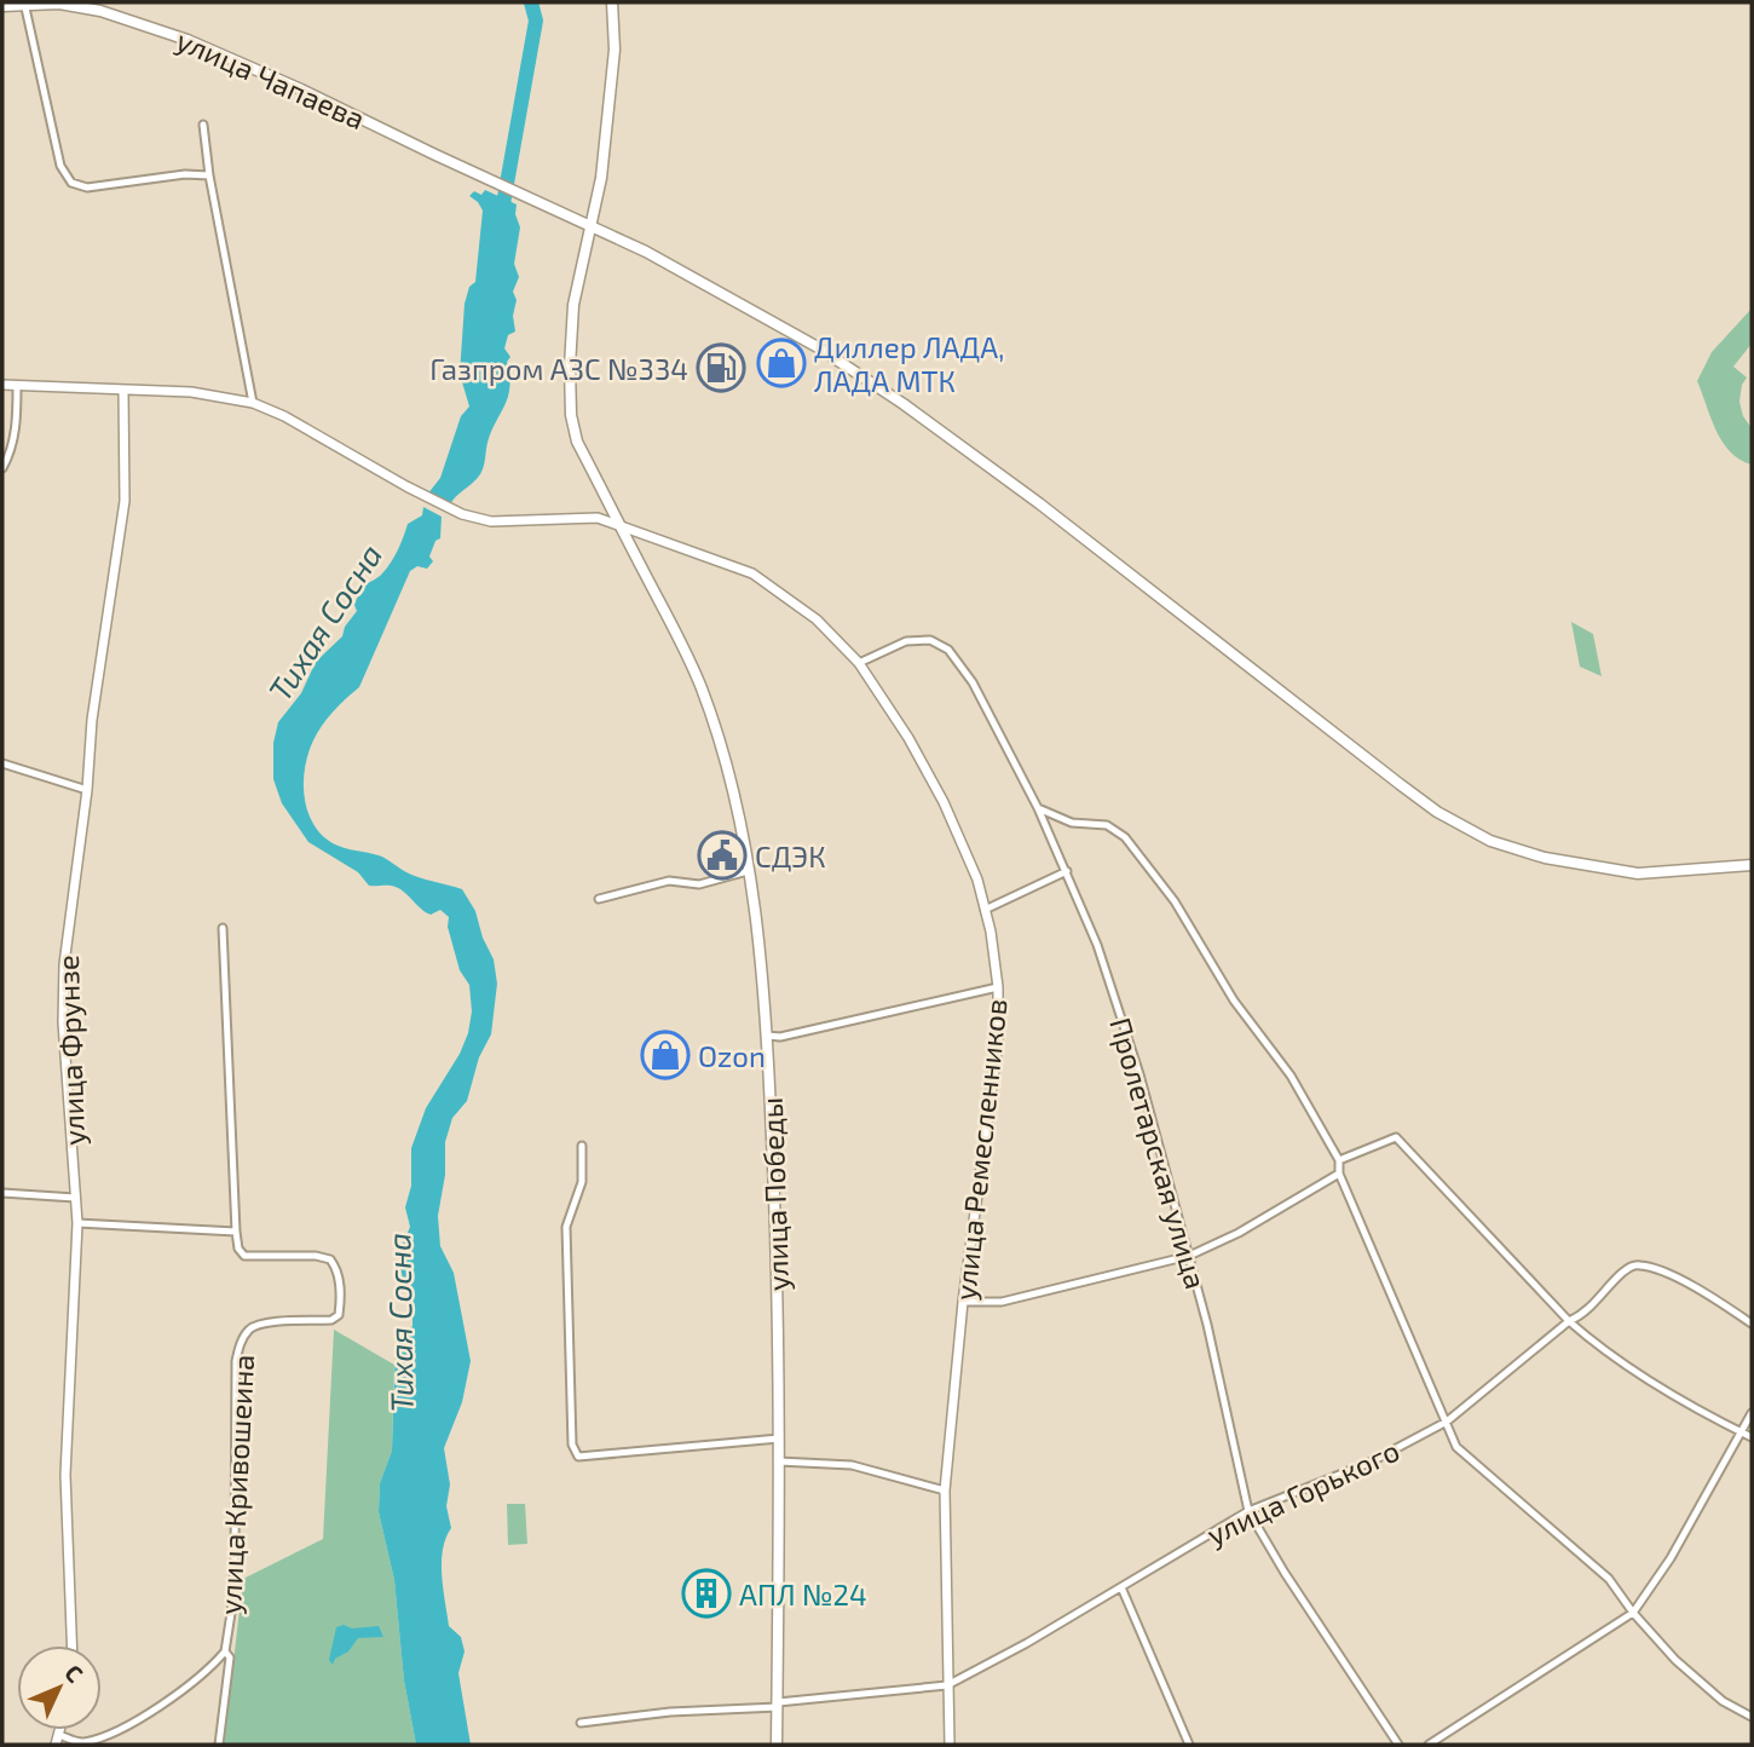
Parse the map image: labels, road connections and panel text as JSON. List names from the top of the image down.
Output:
{
  "streets": {
    "main road": ["улица Чапаева", "улица Победы"],
    "street": [
      "улица Фрунзе",
      "улица Ремесленников",
      "Пролетарская улица",
      "улица Кривошеина",
      "улица Горького"
    ]
  },
  "crossings": [
    ["улица Чапаева", "улица Победы"],
    ["улица Фрунзе", "улица Ремесленников"],
    ["улица Ремесленников", "Пролетарская улица"],
    ["улица Ремесленников", "улица Победы"],
    ["улица Ремесленников", "улица Горького"],
    ["Пролетарская улица", "улица Горького"],
    ["улица Победы", "улица Горького"]
  ],
  "water": ["Тихая Сосна"],
  "places": {
    "shop": ["Диллер ЛАДА, ЛАДА МТК", "Ozon"],
    "fuel station": ["Газпром АЗС №334"],
    "public building": ["СДЭК"],
    "building": ["АПЛ №24"]
  },
  "north": "top right"
}
